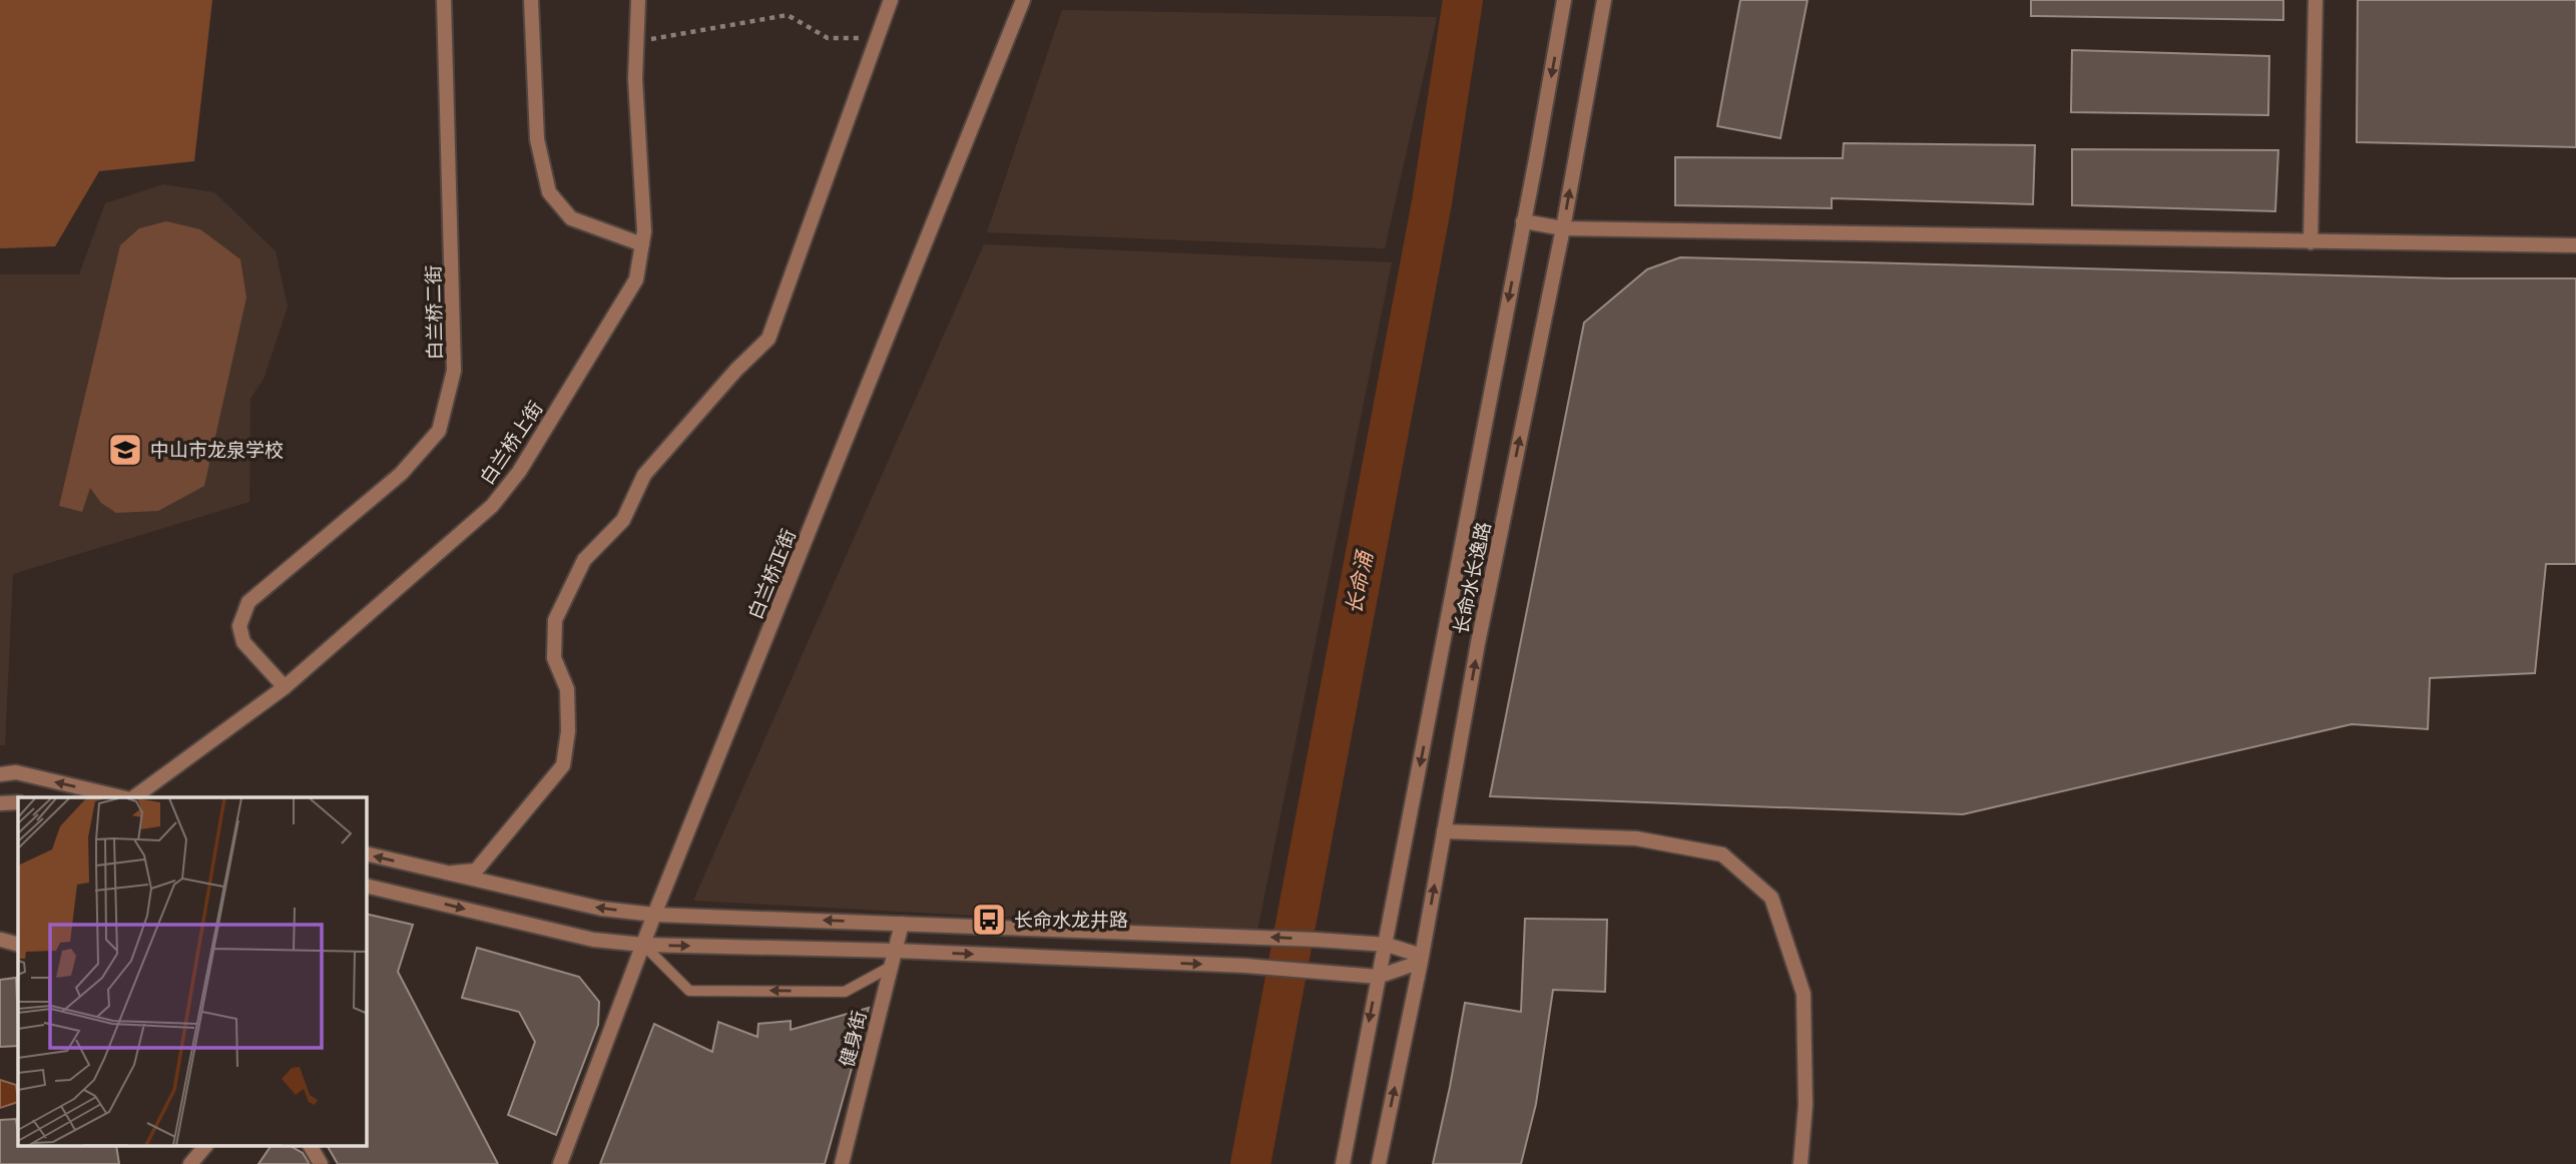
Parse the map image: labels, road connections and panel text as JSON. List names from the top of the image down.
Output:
{
  "streets": {
    "street": [
      "白兰桥二街",
      "白兰桥上街",
      "白兰桥正街",
      "长命水长逸路",
      "健身街"
    ]
  },
  "crossings": [
    ["白兰桥二街", "白兰桥上街"]
  ],
  "water": ["长命涌"],
  "places": {
    "school or university": ["中山市龙泉学校"],
    "bus stop": ["长命水龙井路"]
  }
}
